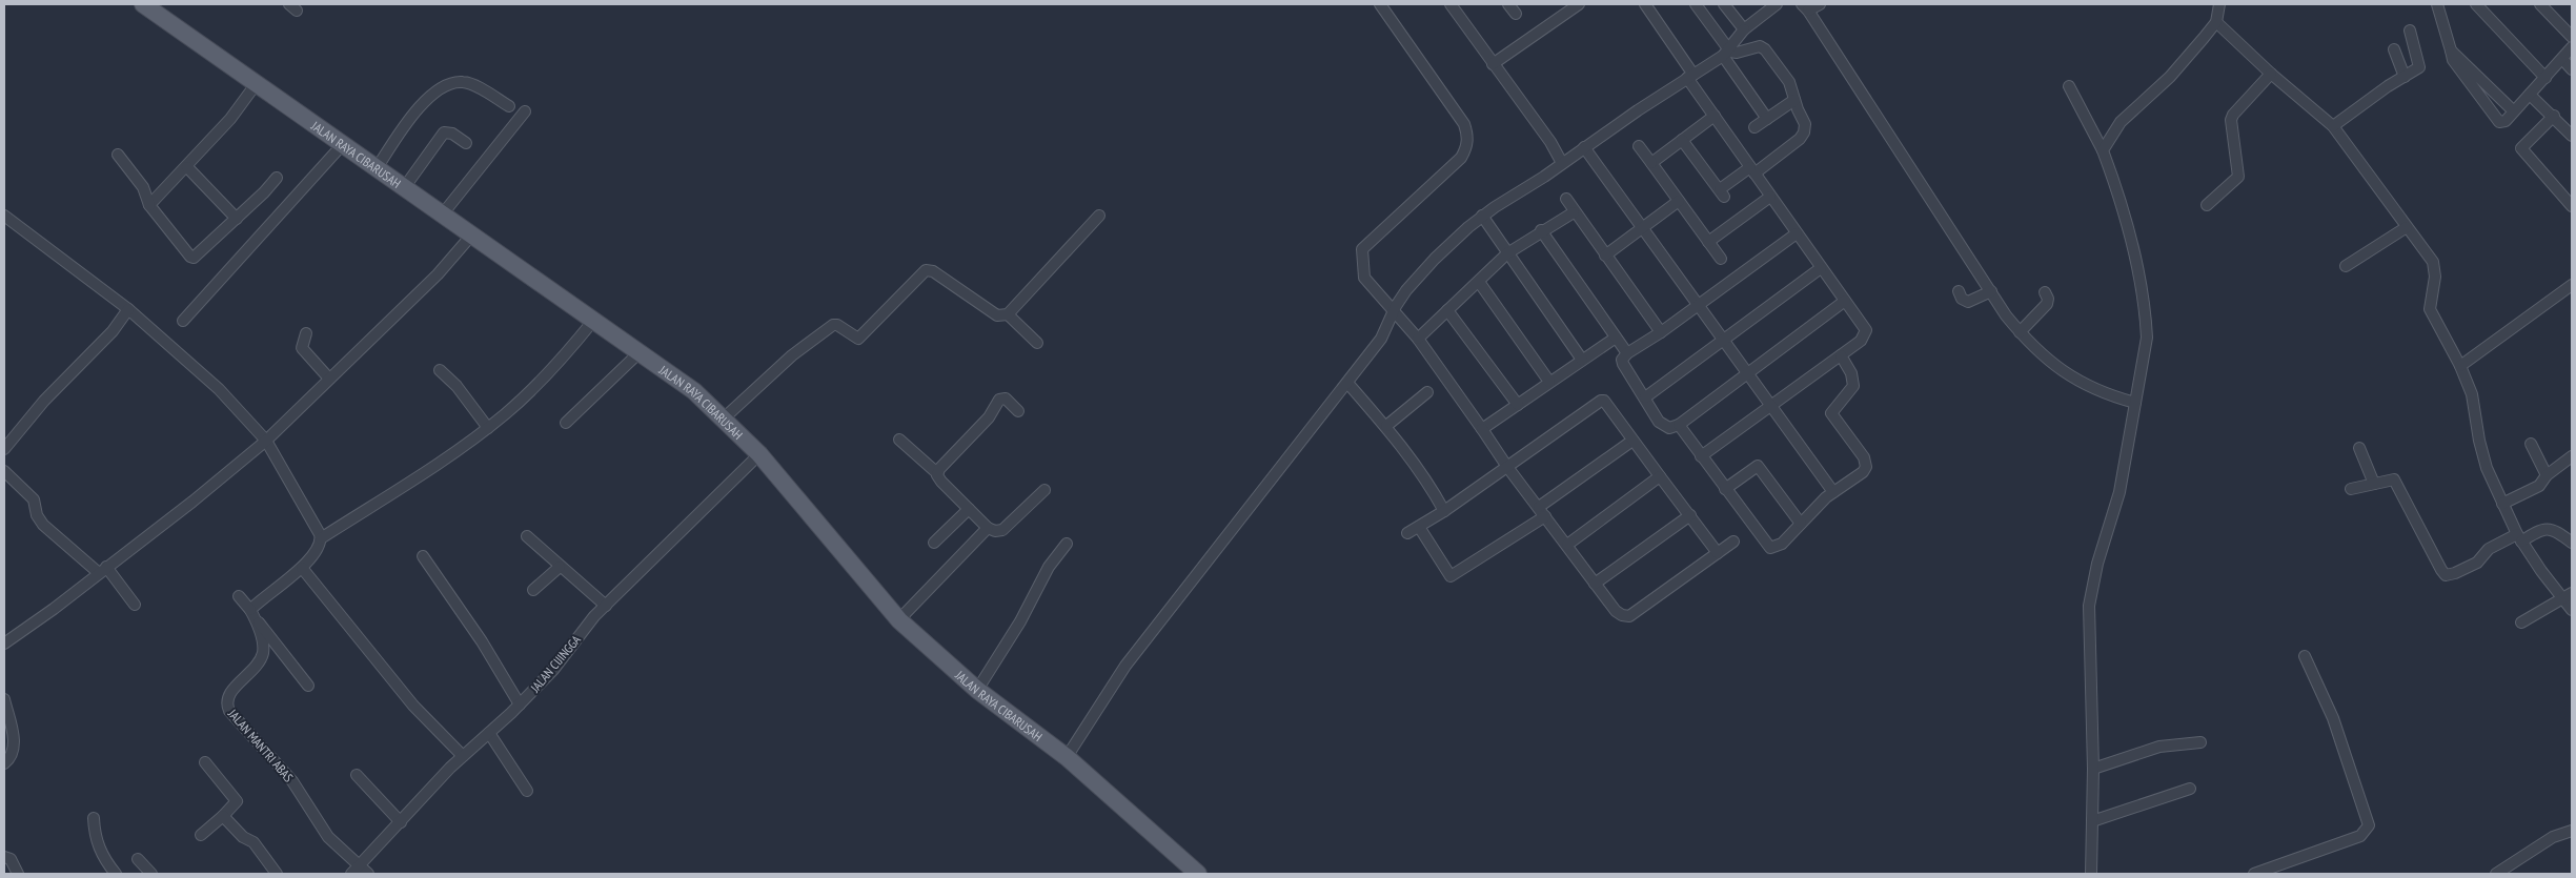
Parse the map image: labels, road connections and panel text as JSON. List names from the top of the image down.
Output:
{
  "streets": {
    "main road": ["JALAN RAYA CIBARUSAH"],
    "street": ["JALAN CIJINGGA", "JALAN MANTRI ABAS"]
  },
  "crossings": [
    ["JALAN RAYA CIBARUSAH", "JALAN CIJINGGA"],
    ["JALAN CIJINGGA", "JALAN MANTRI ABAS"]
  ]
}
